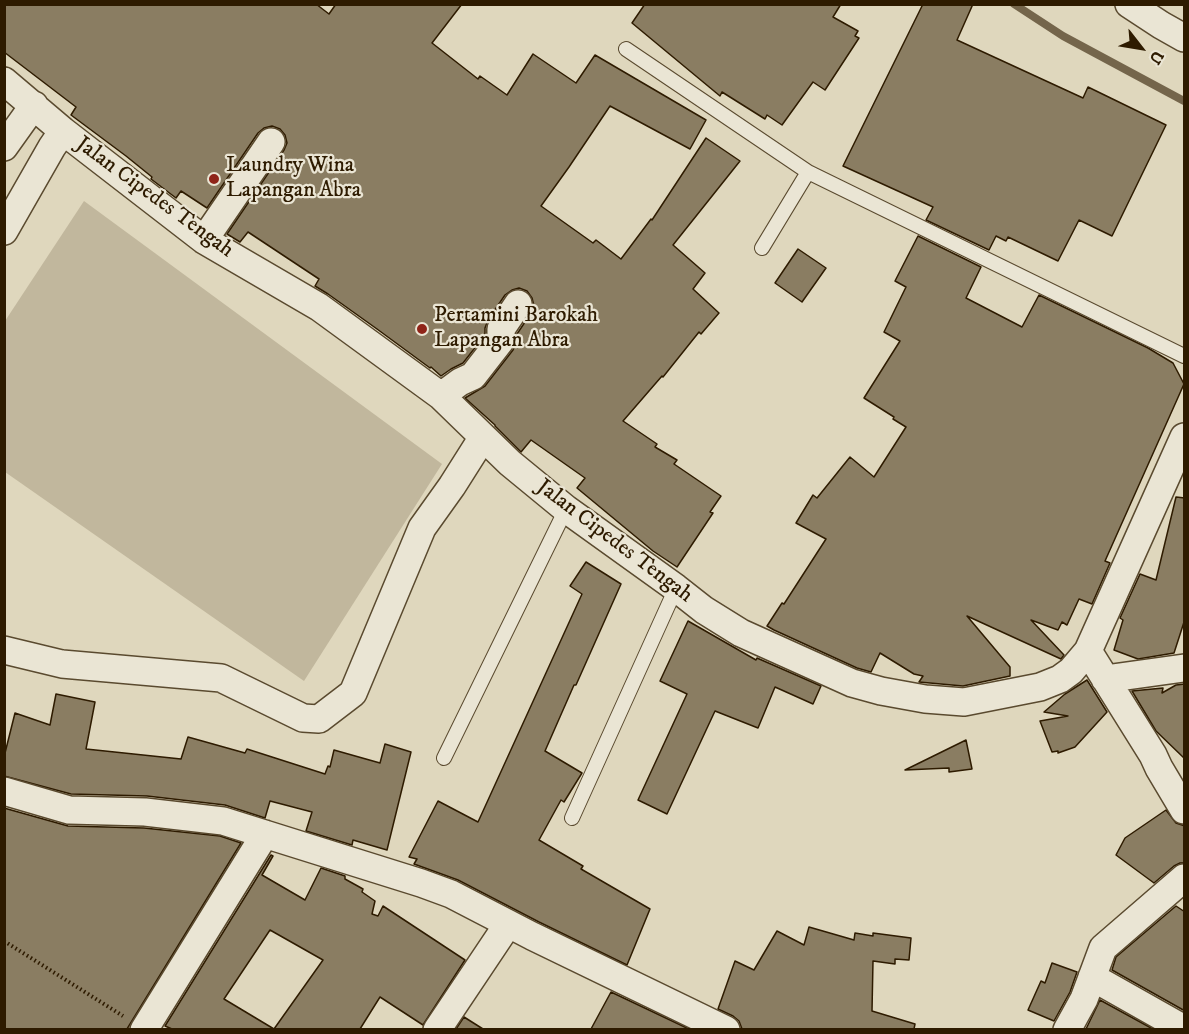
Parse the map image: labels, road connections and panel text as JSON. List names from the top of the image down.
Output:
{
  "streets": {
    "street": ["Jalan Cipedes Tengah"]
  },
  "places": ["Laundry Wina Lapangan Abra", "Pertamini Barokah Lapangan Abra"],
  "north": "bottom right"
}
